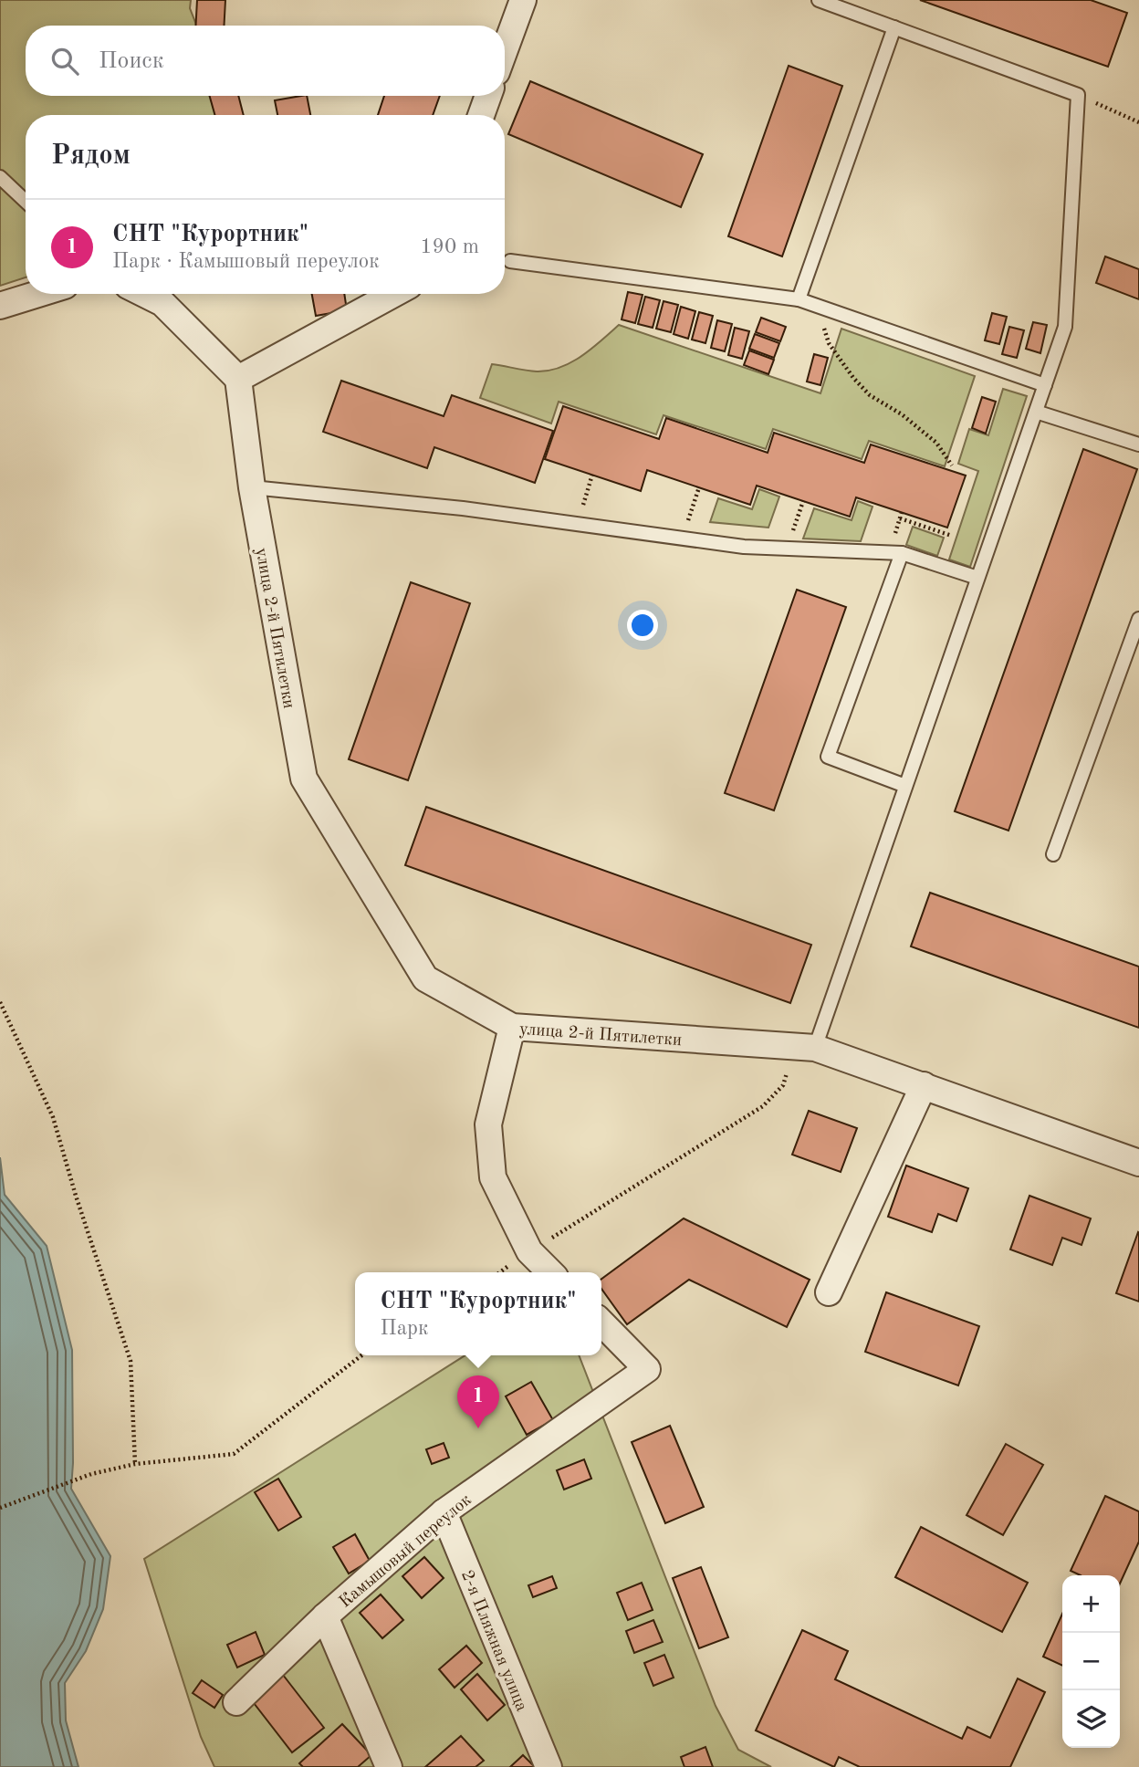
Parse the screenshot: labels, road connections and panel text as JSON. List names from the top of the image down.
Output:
{
  "streets": {
    "street": ["улица 2-й Пятилетки", "Камышовый переулок", "2-я Пляжная улица"]
  },
  "crossings": [
    ["Камышовый переулок", "2-я Пляжная улица"]
  ],
  "page": {
    "search": "Поиск",
    "heading": "Рядом",
    "list": [
      {
        "mark": "1",
        "name": "СНТ \"Курортник\"",
        "note": "Парк · Камышовый переулок",
        "value": "190 m"
      }
    ],
    "popup": ["СНТ \"Курортник\"", "Парк"],
    "pins": "1",
    "map_buttons": ["+", "−"]
  }
}
